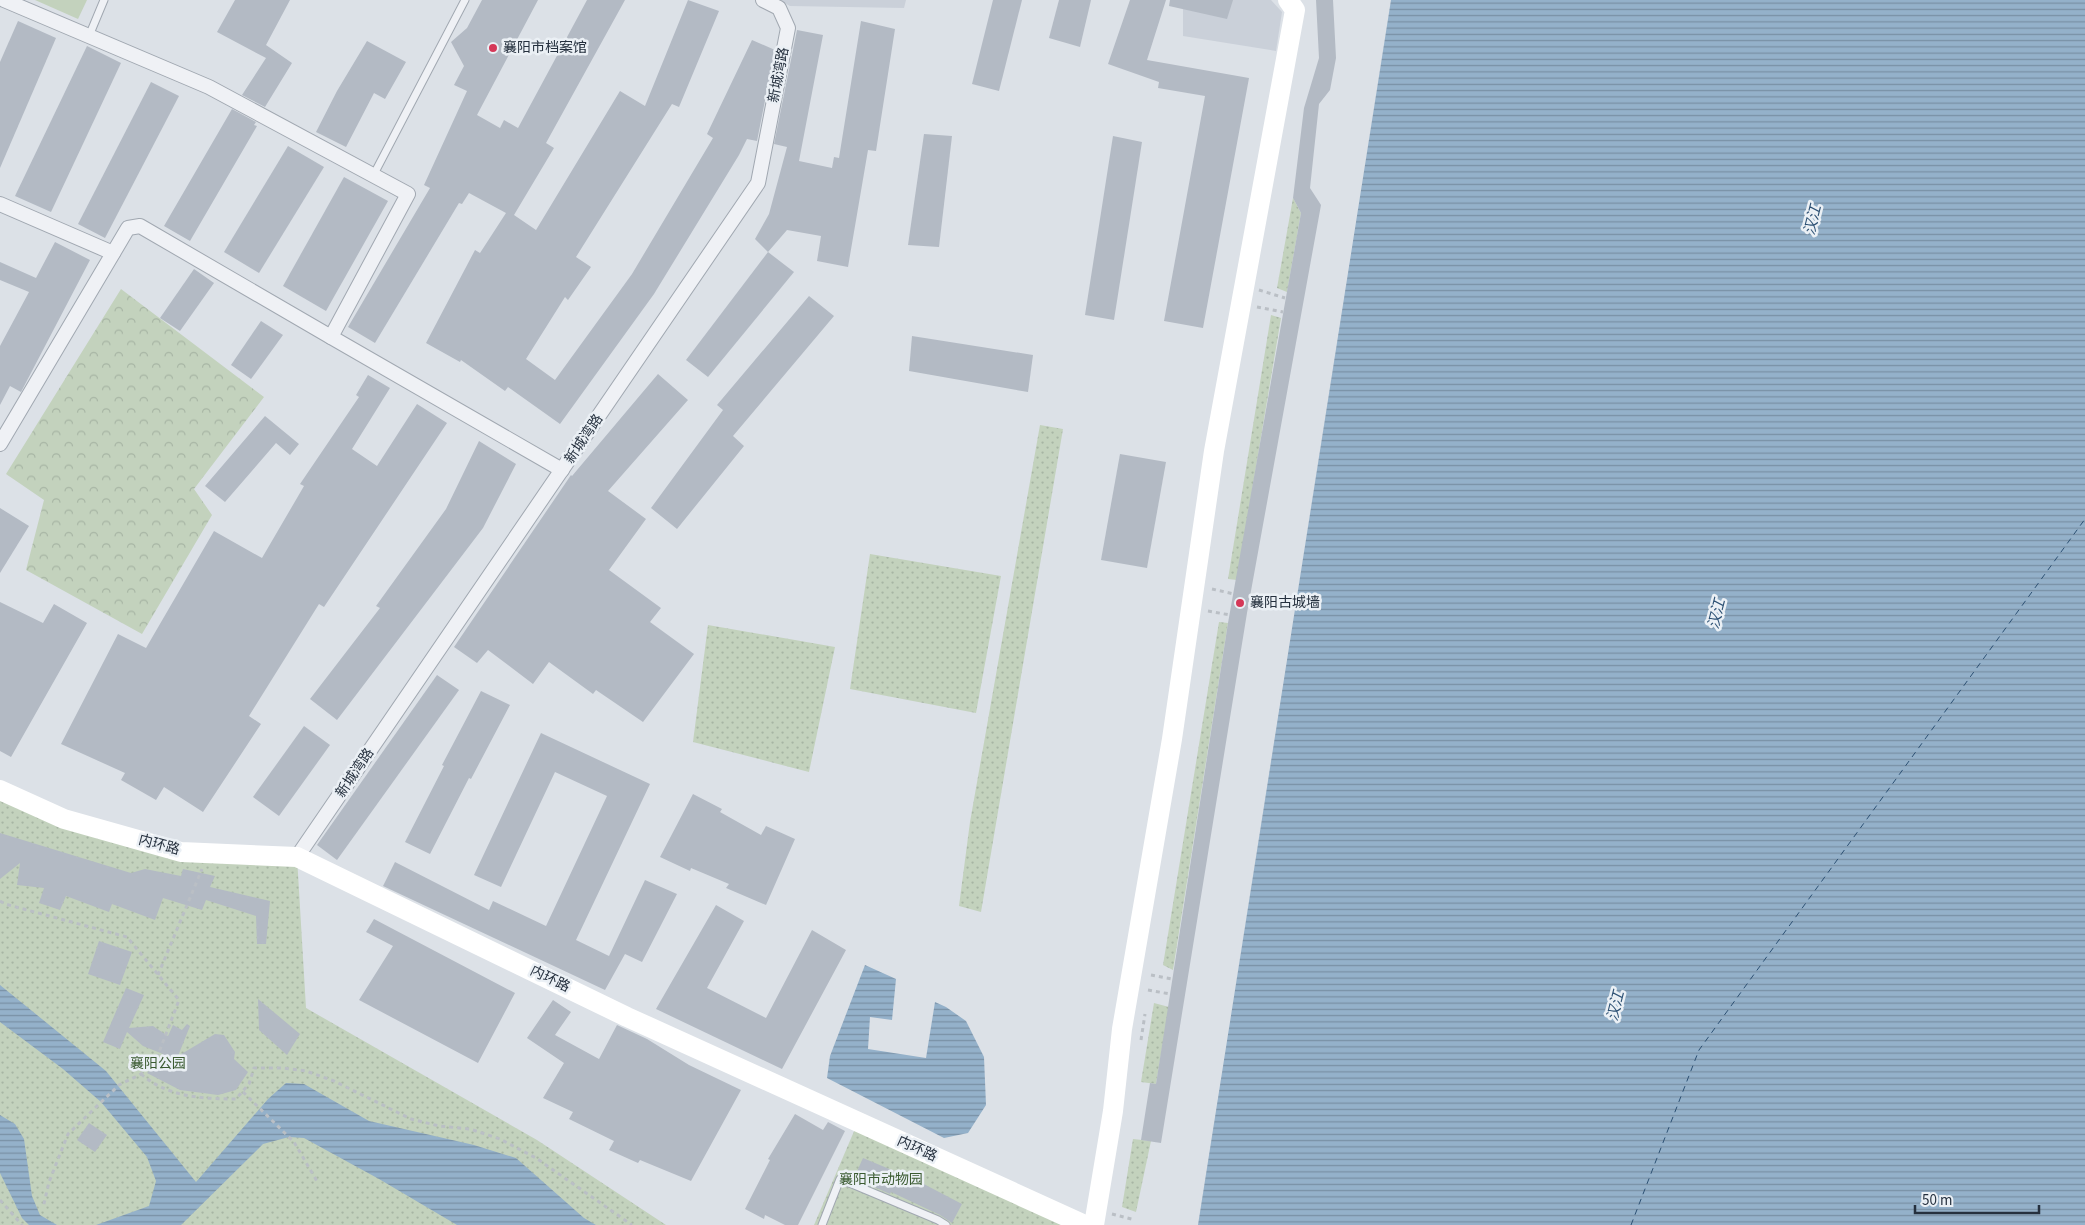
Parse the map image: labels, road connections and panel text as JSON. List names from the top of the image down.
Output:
{
  "streets": {
    "street": ["新城湾路", "内环路"]
  },
  "crossings": [
    ["新城湾路", "内环路"]
  ],
  "water": ["汉江"],
  "parks": ["襄阳公园", "襄阳市动物园"],
  "places": ["襄阳市档案馆", "襄阳古城墙"],
  "scale_bar": "50 m"
}
